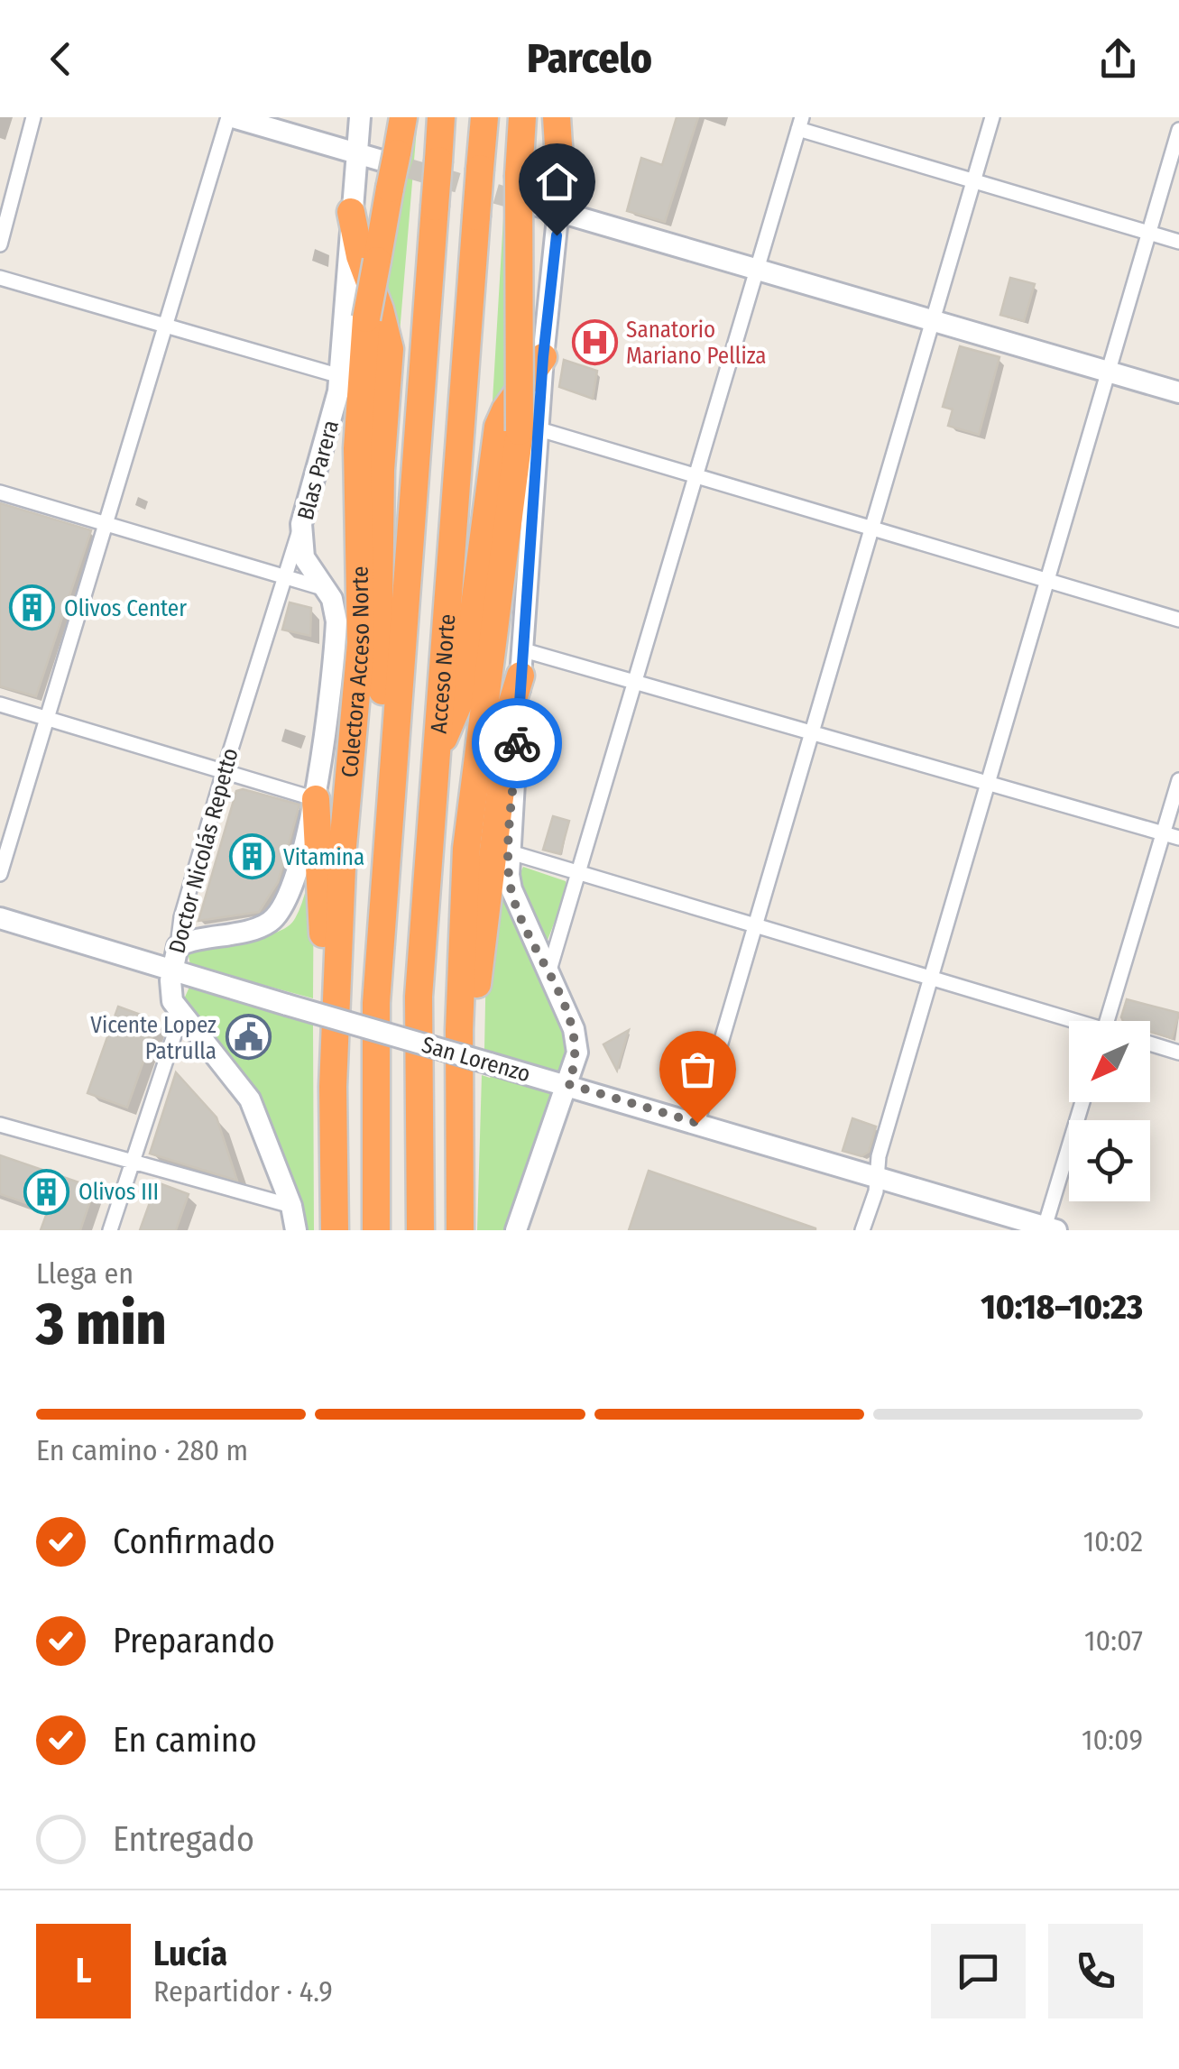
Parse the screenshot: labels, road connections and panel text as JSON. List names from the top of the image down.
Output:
{
  "streets": {
    "highway": ["Colectora Acceso Norte", "Acceso Norte"],
    "street": ["Blas Parera", "Doctor Nicolás Repetto", "San Lorenzo"]
  },
  "crossings": [
    ["Blas Parera", "Doctor Nicolás Repetto"],
    ["Blas Parera", "San Lorenzo"],
    ["Doctor Nicolás Repetto", "San Lorenzo"]
  ],
  "places": {
    "hospital": ["Sanatorio Mariano Pelliza"],
    "building": ["Olivos Center", "Vitamina", "Olivos III"],
    "public building": ["Vicente Lopez Patrulla"]
  },
  "north": "bottom left",
  "page": {
    "header": "Parcelo",
    "heading": ["3 min", "Llega en", "10:18–10:23"],
    "panel": ["Lucía", "Repartidor · 4.9"],
    "bar": "En camino · 280 m",
    "list": [
      ["Confirmado", "10:02"],
      ["Preparando", "10:07"],
      ["En camino", "10:09"],
      "Entregado"
    ],
    "round": "L"
  }
}
